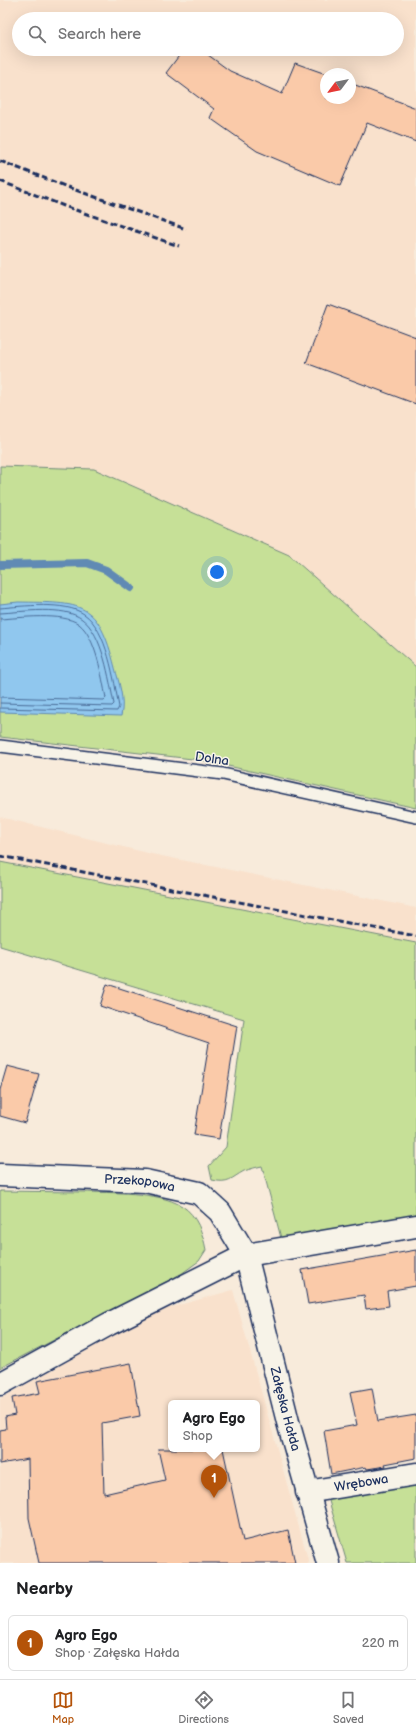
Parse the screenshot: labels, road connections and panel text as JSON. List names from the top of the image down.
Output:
{
  "streets": {
    "street": ["Przekopowa", "Załęska Hałda", "Wrębowa"],
    "lane": ["Dolna"]
  },
  "crossings": [
    ["Przekopowa", "Załęska Hałda"],
    ["Załęska Hałda", "Wrębowa"]
  ],
  "north": "bottom left",
  "page": {
    "search": "Search here",
    "popup": ["Agro Ego", "Shop"],
    "pins": "1",
    "heading": "Nearby",
    "list": [
      {
        "mark": "1",
        "name": "Agro Ego",
        "note": "Shop · Załęska Hałda",
        "value": "220 m"
      }
    ],
    "nav": ["Map", "Directions", "Saved"]
  }
}
